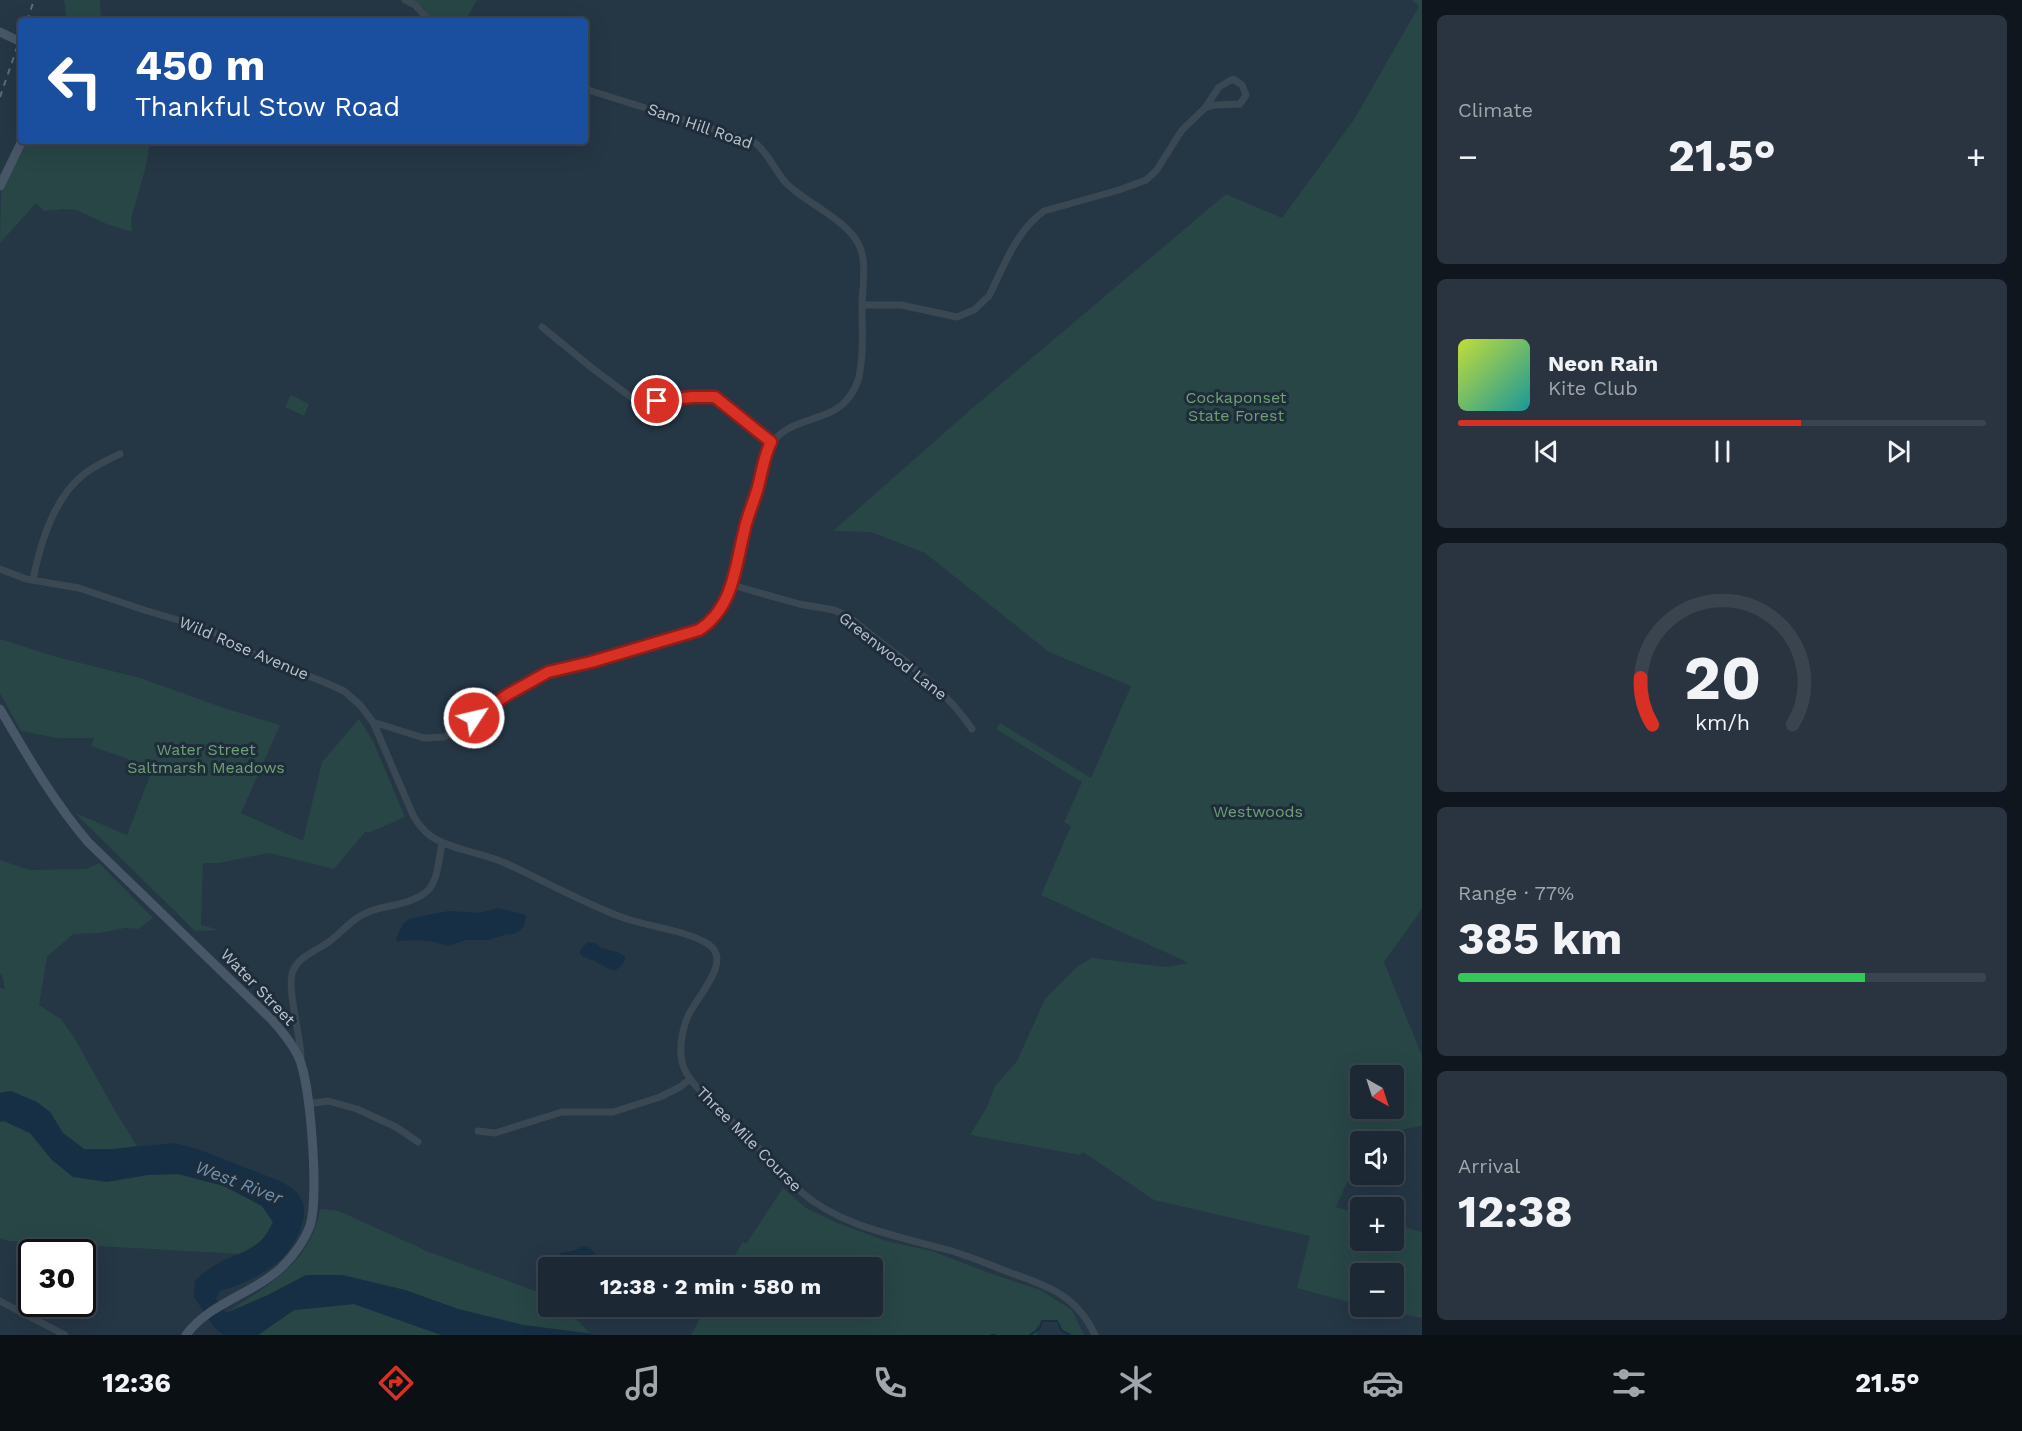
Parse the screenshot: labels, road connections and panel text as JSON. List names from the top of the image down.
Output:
{
  "streets": {
    "main road": ["Water Street"],
    "street": [
      "Sam Hill Road",
      "Wild Rose Avenue",
      "Greenwood Lane",
      "Three Mile Course"
    ]
  },
  "crossings": [
    ["Wild Rose Avenue", "Three Mile Course"]
  ],
  "water": ["West River"],
  "parks": ["Cockaponset State Forest", "Water Street Saltmarsh Meadows", "Westwoods"],
  "north": "bottom right",
  "page": {
    "tile": [
      "Climate",
      ["Range · 77%", "385 km"],
      ["Arrival", "12:38"]
    ],
    "turn": ["450 m", "Thankful Stow Road"],
    "heat": ["−", "21.5°", "+"],
    "song": ["Neon Rain", "Kite Club"],
    "map_buttons": ["+", "−"],
    "limit": "30",
    "trip": "12:38 · 2 min · 580 m",
    "tabs": ["12:36", "21.5°"],
    "gauge": ["20", "km/h"]
  }
}
